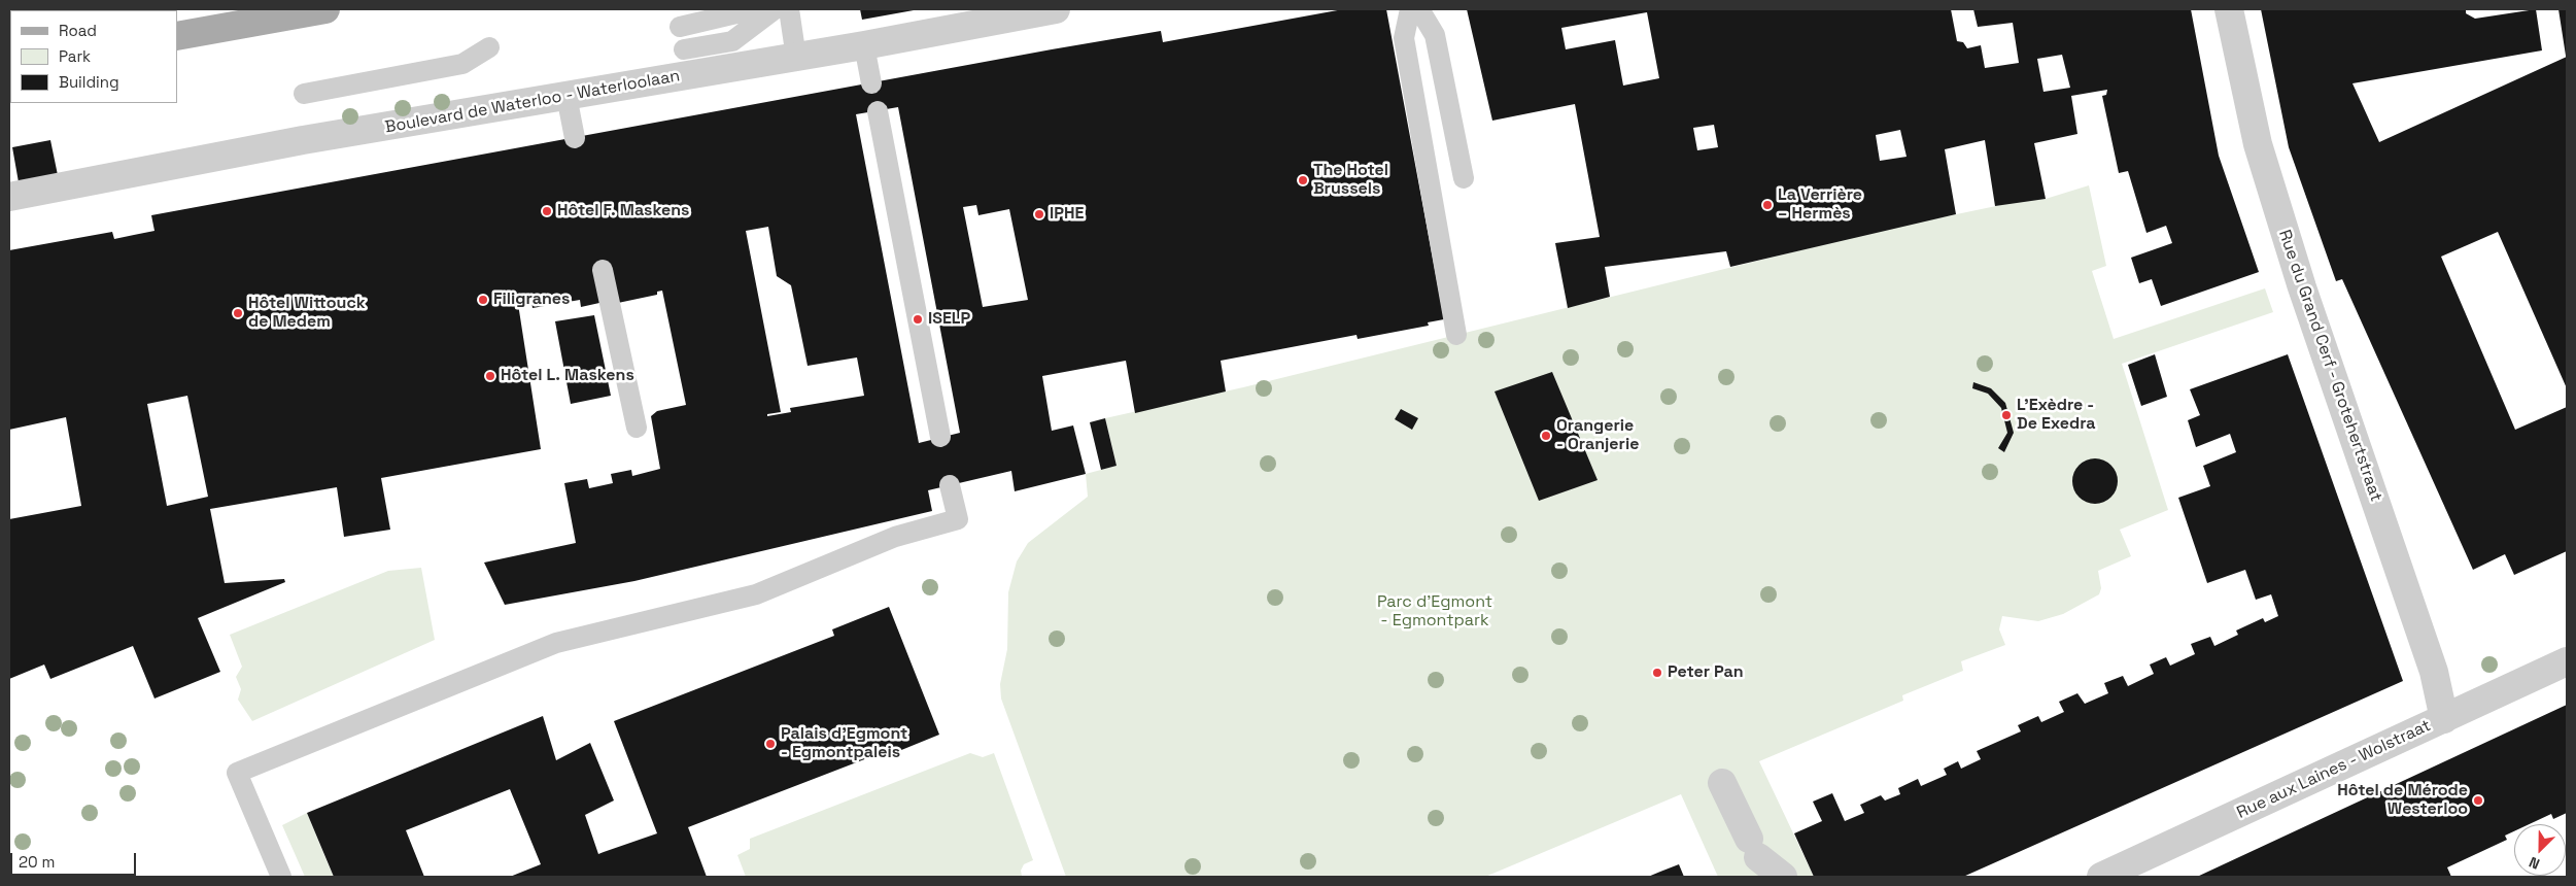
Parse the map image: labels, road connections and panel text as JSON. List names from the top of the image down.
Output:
{
  "streets": {
    "street": ["Boulevard de Waterloo - Waterloolaan", "Rue du Grand Cerf - Grotehertstraat", "Rue aux Laines - Wolstraat"]
  },
  "crossings": [
    ["Rue du Grand Cerf - Grotehertstraat", "Rue aux Laines - Wolstraat"]
  ],
  "parks": ["Parc d'Egmont - Egmontpark"],
  "places": [
    "The Hotel Brussels",
    "La Verrière – Hermès",
    "Hôtel F. Maskens",
    "IPHE",
    "Filigranes",
    "Hôtel Wittouck de Medem",
    "ISELP",
    "Hôtel L. Maskens",
    "L'Exèdre - De Exedra",
    "Orangerie - Oranjerie",
    "Peter Pan",
    "Palais d'Egmont - Egmontpaleis",
    "Hôtel de Mérode Westerloo"
  ],
  "legend": ["Road", "Park", "Building"],
  "scale_bar": "20 m",
  "north": "bottom left"
}
